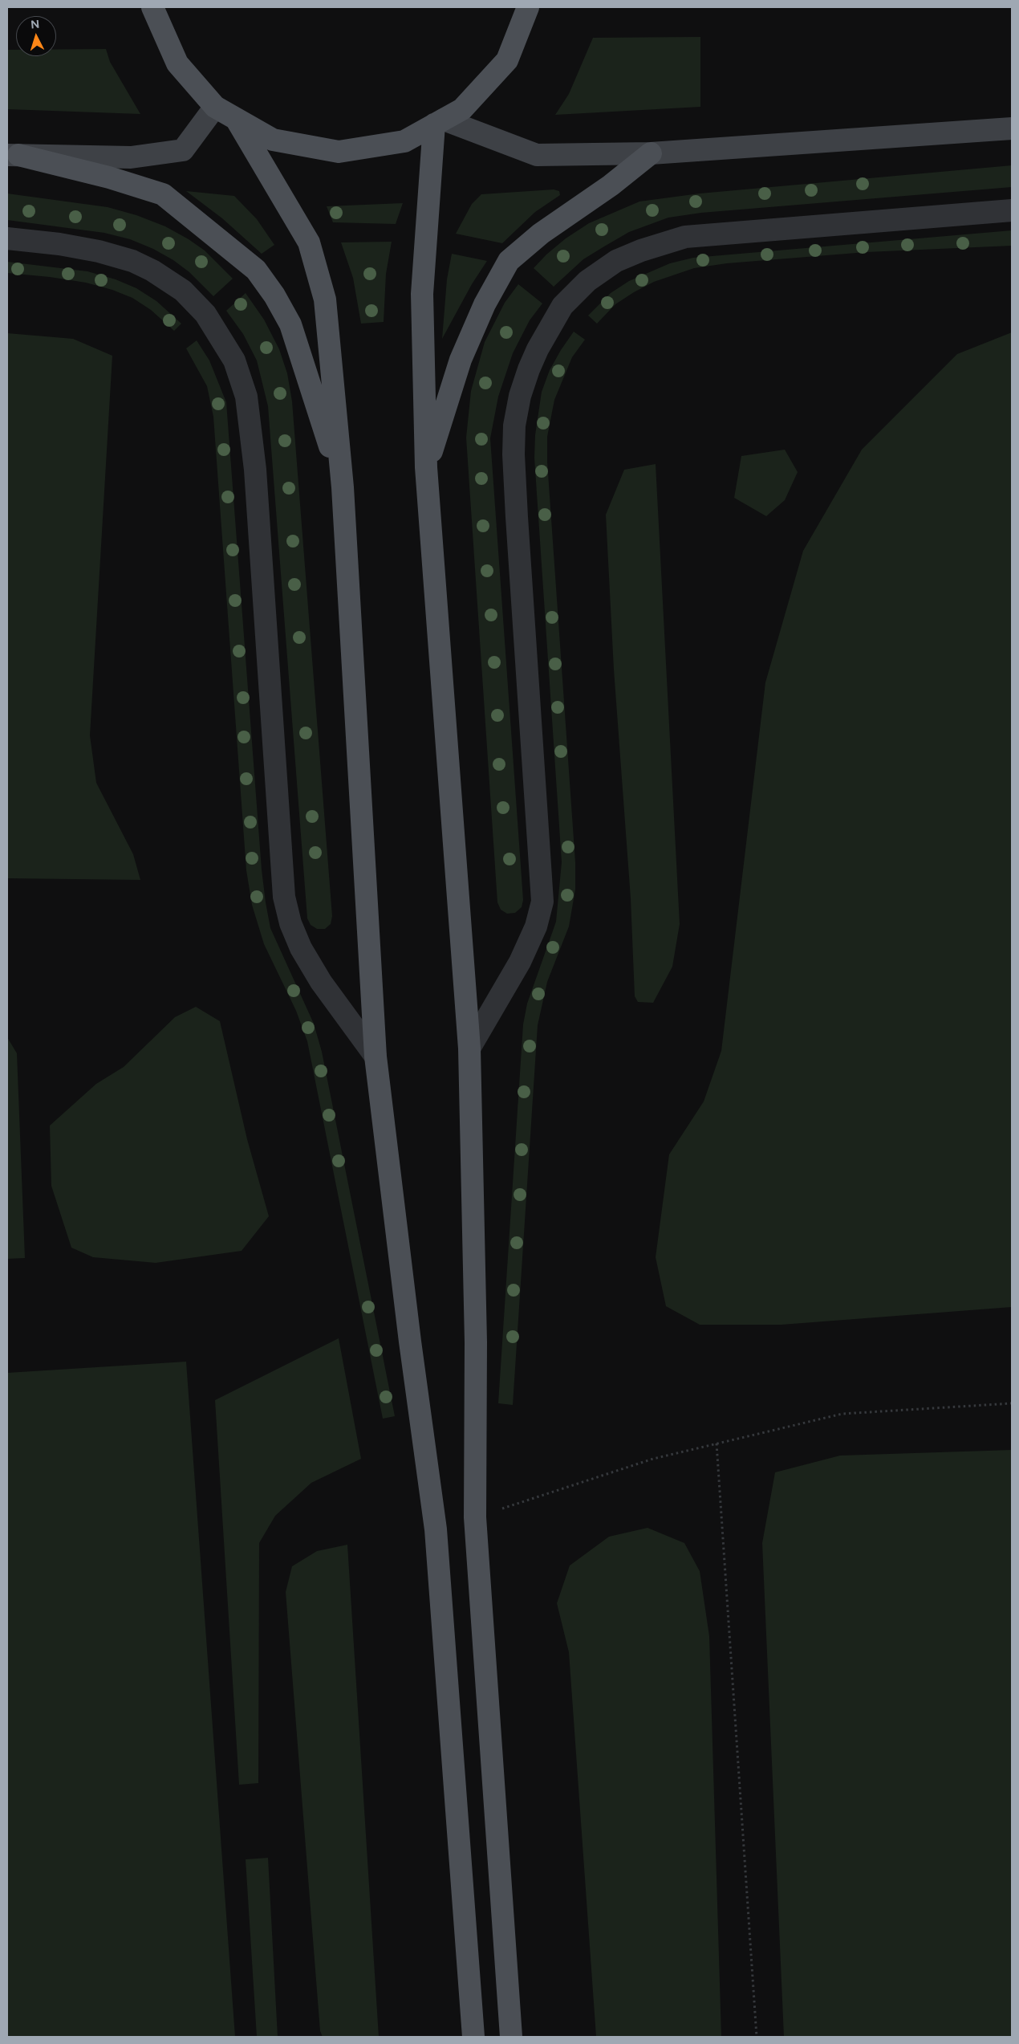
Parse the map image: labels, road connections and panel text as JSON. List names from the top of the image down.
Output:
{
  "north": "top"
}
